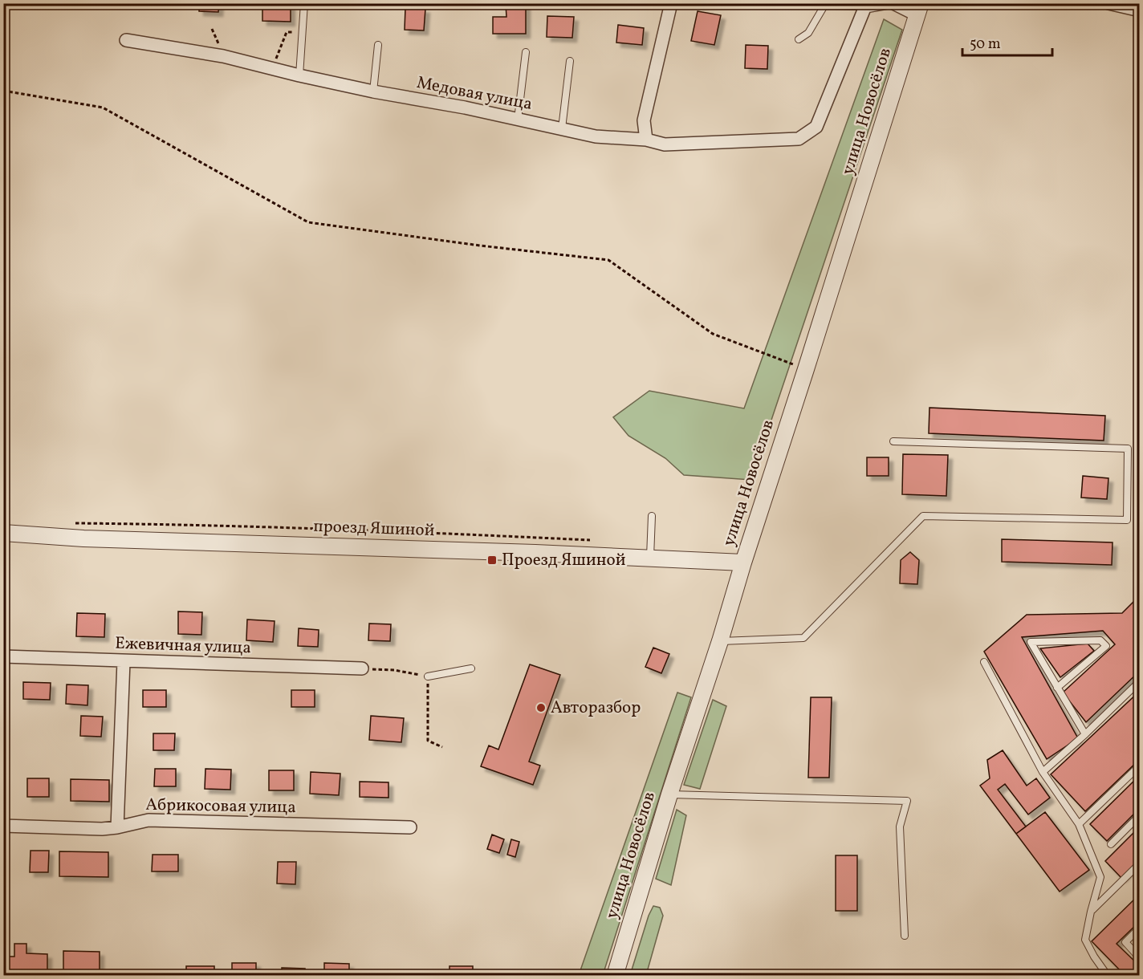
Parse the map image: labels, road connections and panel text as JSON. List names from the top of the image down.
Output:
{
  "streets": {
    "street": [
      "Медовая улица",
      "улица Новосёлов",
      "проезд Яшиной",
      "Ежевичная улица",
      "Абрикосовая улица"
    ]
  },
  "crossings": [
    ["улица Новосёлов", "проезд Яшиной"]
  ],
  "places": {
    "transit": ["Проезд Яшиной"],
    "other": ["Авторазбор"]
  },
  "scale_bar": "50 m"
}
